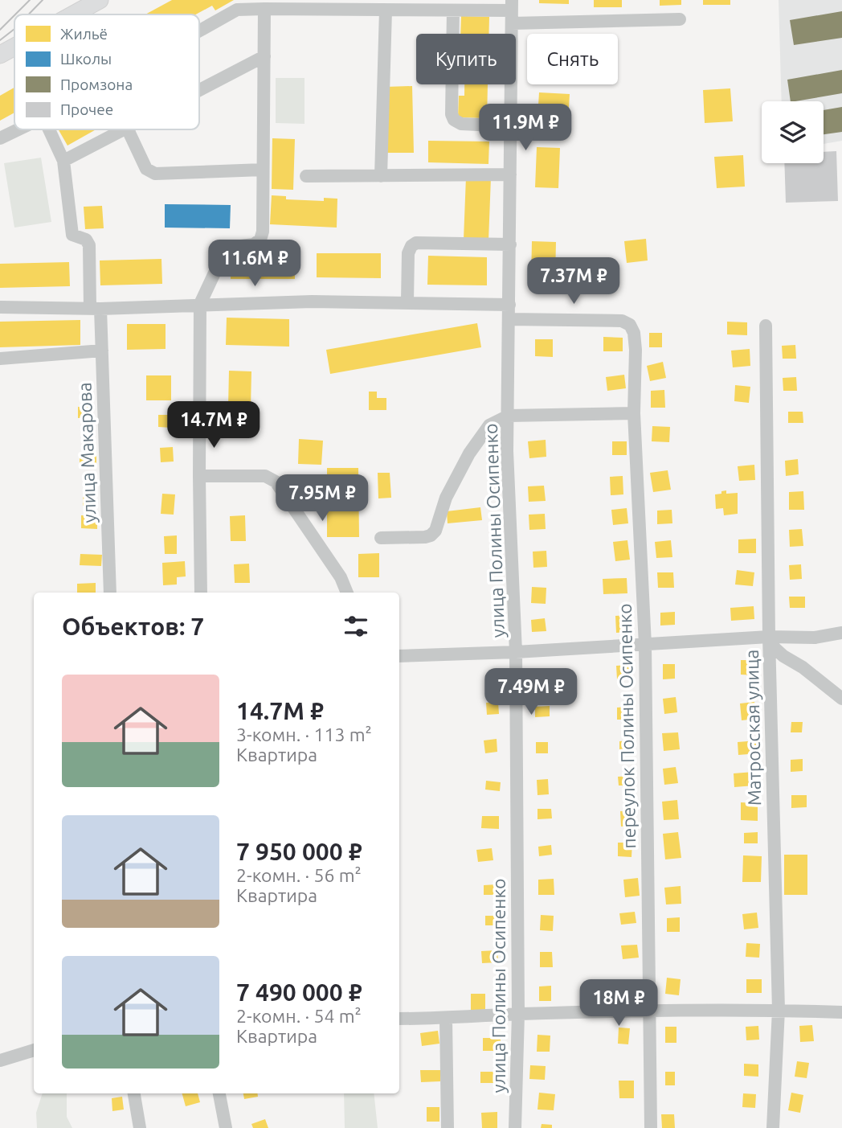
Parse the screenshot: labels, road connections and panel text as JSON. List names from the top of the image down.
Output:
{
  "streets": {
    "street": [
      "улица Макарова",
      "улица Полины Осипенко",
      "переулок Полины Осипенко",
      "Матросская улица"
    ]
  },
  "crossings": [
    ["улица Полины Осипенко", "переулок Полины Осипенко"]
  ],
  "legend": [
    "Жильё",
    "Школы",
    "Промзона",
    "Прочее"
  ],
  "page": {
    "chip": ["Купить", "Снять"],
    "price": [
      "11.9M ₽",
      "11.6M ₽",
      "7.37M ₽",
      "14.7M ₽",
      "7.95M ₽",
      "7.49M ₽",
      "18M ₽"
    ],
    "heading": "Объектов: 7",
    "list": [
      {
        "name": "14.7M ₽",
        "note": "3-комн. · 113 m² · Квартира"
      },
      {
        "name": "7 950 000 ₽",
        "note": "2-комн. · 56 m² · Квартира"
      },
      {
        "name": "7 490 000 ₽",
        "note": "2-комн. · 54 m² · Квартира"
      }
    ]
  }
}
